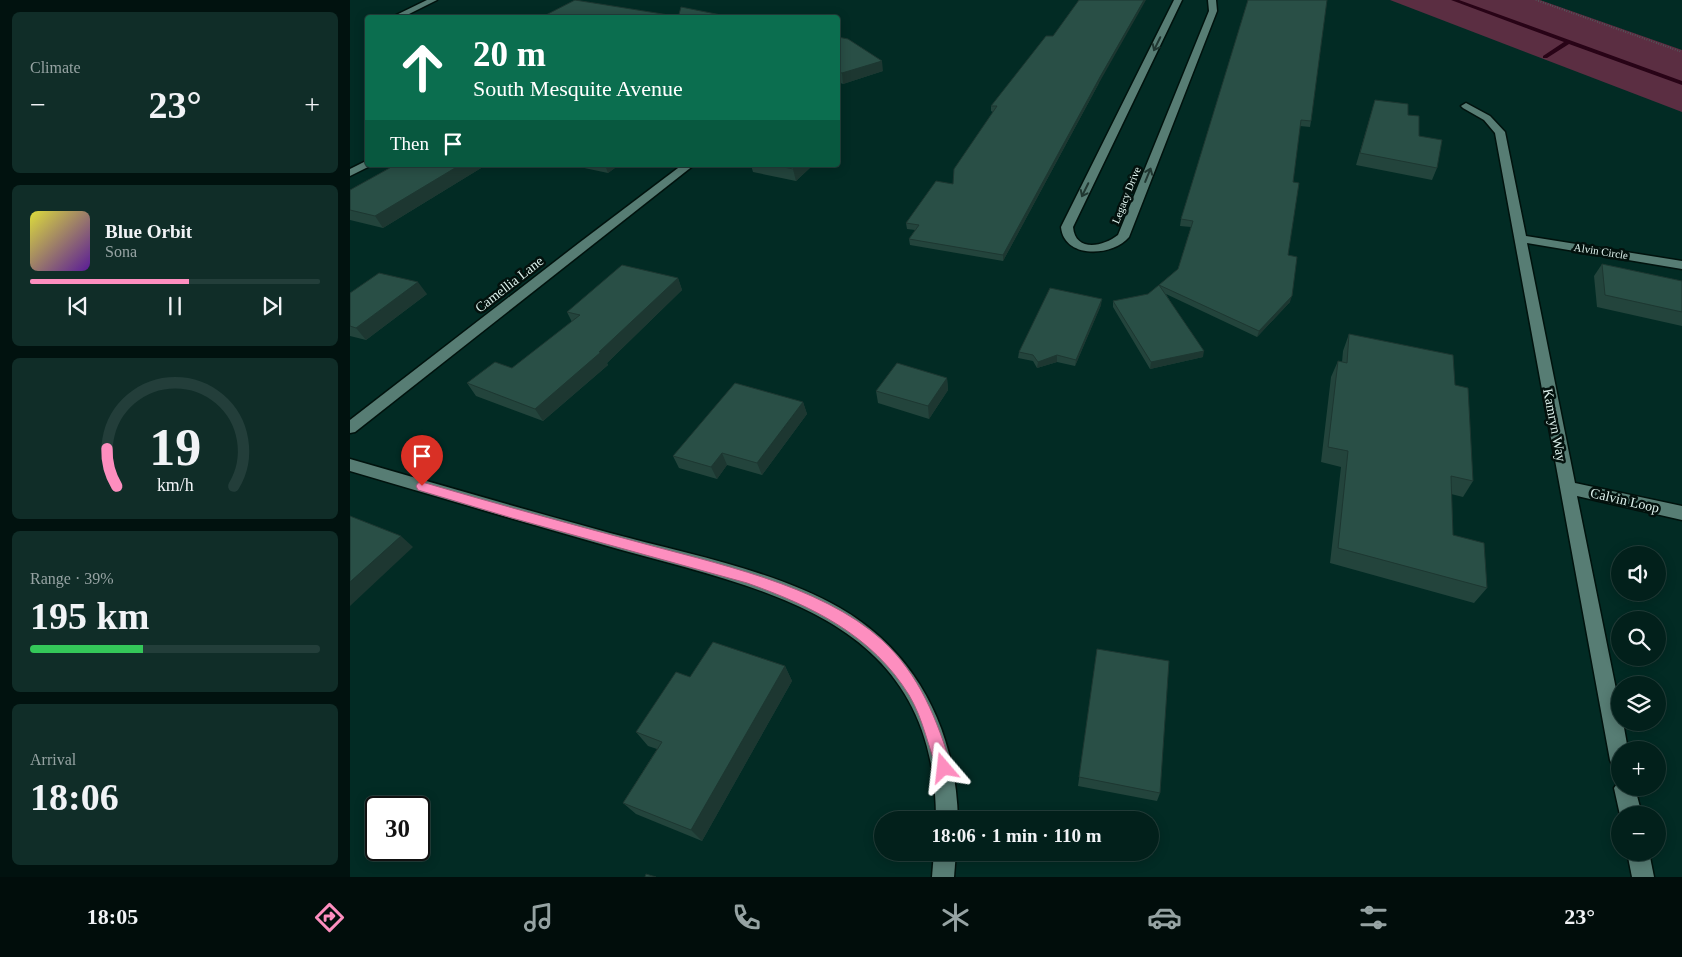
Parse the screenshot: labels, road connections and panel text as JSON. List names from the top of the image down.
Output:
{
  "streets": {
    "street": [
      "Legacy Drive",
      "Alvin Circle",
      "Camellia Lane",
      "Kamryn Way",
      "Calvin Loop"
    ]
  },
  "crossings": [
    ["Alvin Circle", "Kamryn Way"],
    ["Kamryn Way", "Calvin Loop"]
  ],
  "page": {
    "tile": [
      "Climate",
      ["Range · 39%", "195 km"],
      ["Arrival", "18:06"]
    ],
    "turn": ["20 m", "South Mesquite Avenue"],
    "heat": ["−", "23°", "+"],
    "then": "Then",
    "song": ["Blue Orbit", "Sona"],
    "map_buttons": ["+", "−"],
    "limit": "30",
    "trip": "18:06 · 1 min · 110 m",
    "tabs": ["18:05", "23°"],
    "gauge": ["19", "km/h"]
  }
}
